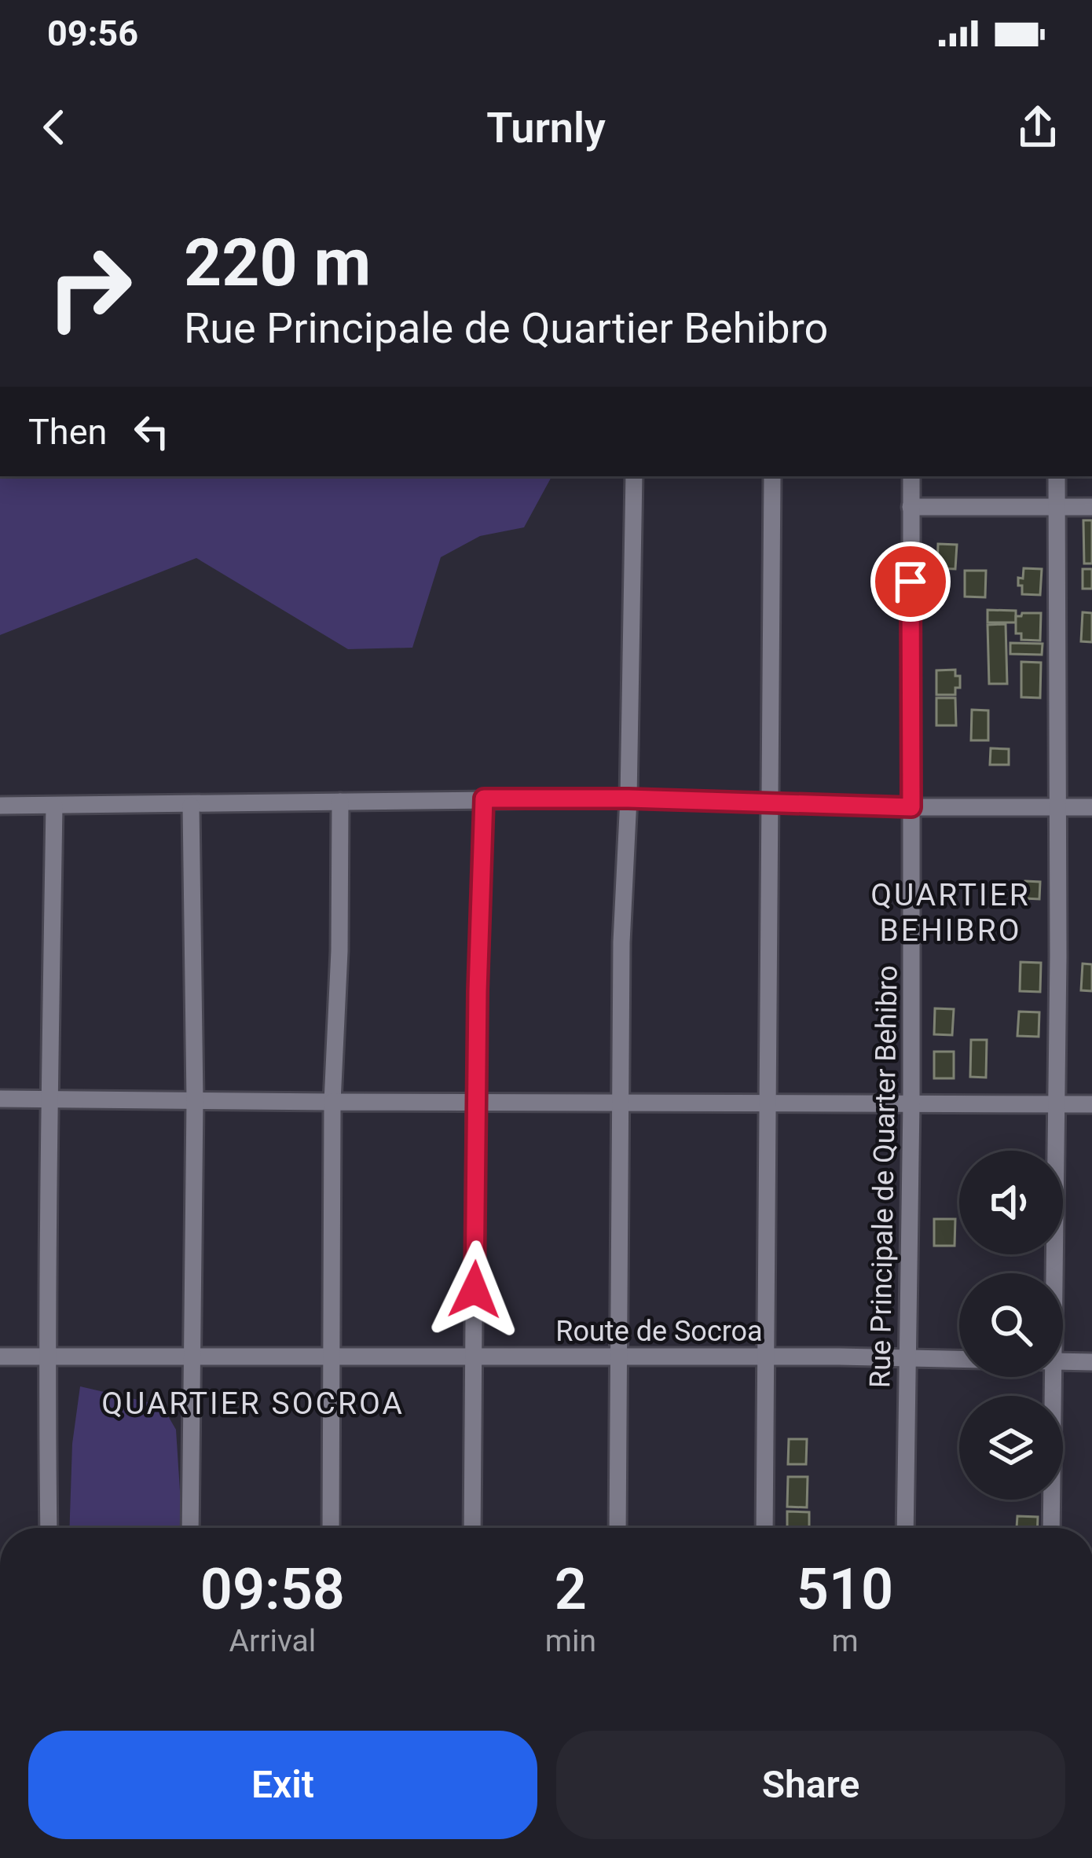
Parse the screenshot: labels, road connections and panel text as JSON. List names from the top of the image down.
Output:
{
  "streets": {
    "street": ["Rue Principale de Quarter Behibro", "Route de Socroa"]
  },
  "crossings": [
    ["Rue Principale de Quarter Behibro", "Route de Socroa"]
  ],
  "districts": ["QUARTIER BEHIBRO", "QUARTIER SOCROA"],
  "page": {
    "status": "09:56",
    "header": "Turnly",
    "turn": ["220 m", "Rue Principale de Quartier Behibro"],
    "then": "Then",
    "eta": [
      "09:58",
      "Arrival",
      "2",
      "min",
      "510",
      "m"
    ],
    "buttons": ["Exit", "Share"]
  }
}
